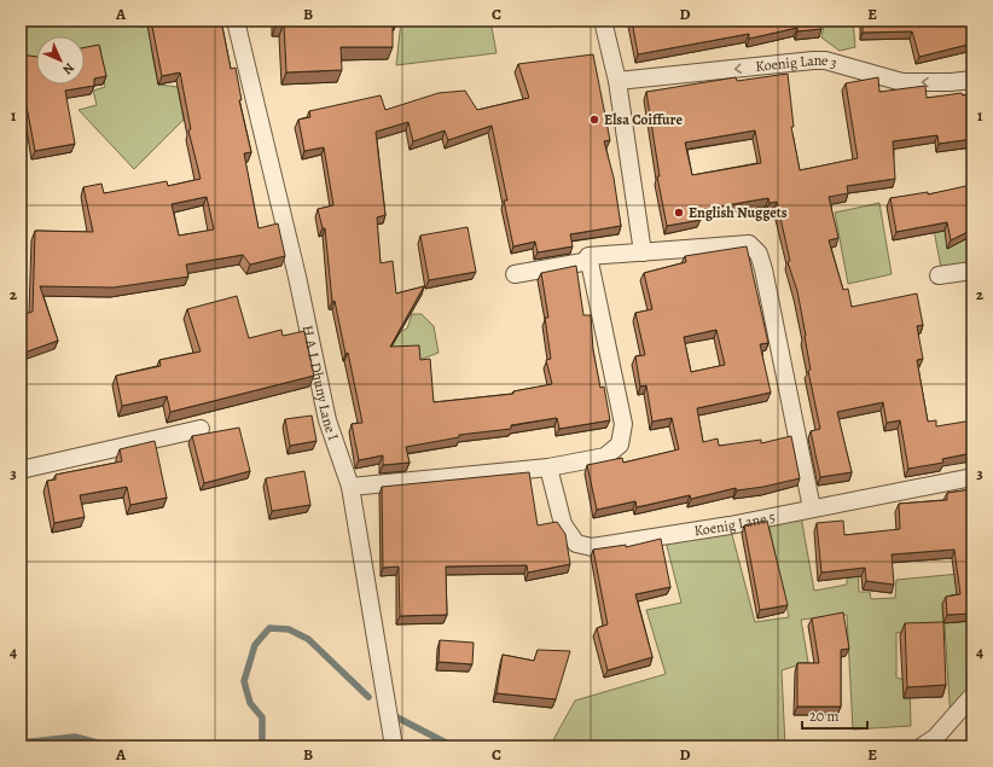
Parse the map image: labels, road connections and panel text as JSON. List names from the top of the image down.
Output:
{
  "streets": {
    "street": ["Koenig Lane 3", "H.A.L Dhuny Lane I", "Koenig Lane 5"]
  },
  "one_way": ["Koenig Lane 3"],
  "places": ["Elsa Coiffure", "English Nuggets"],
  "scale_bar": "20 m",
  "north": "bottom right",
  "grid": {
    "columns": [
      "A",
      "B",
      "C",
      "D",
      "E"
    ],
    "rows": [
      "1",
      "2",
      "3",
      "4"
    ]
  }
}
